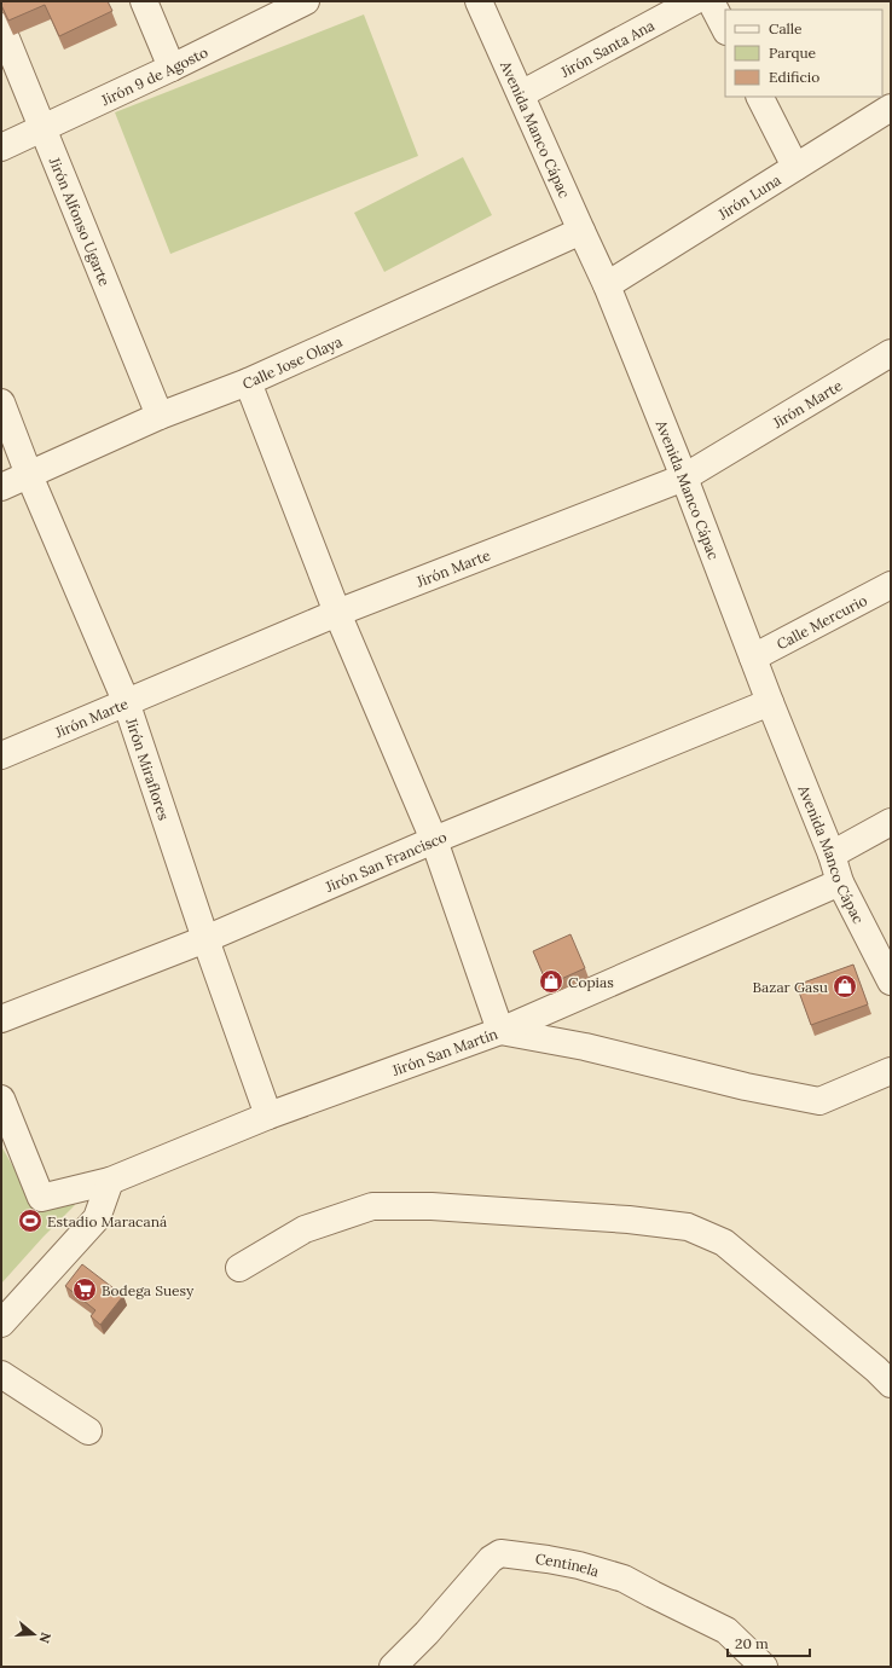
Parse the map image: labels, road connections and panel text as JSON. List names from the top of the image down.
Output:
{
  "streets": {
    "street": [
      "Jirón Santa Ana",
      "Jirón 9 de Agosto",
      "Avenida Manco Cápac",
      "Jirón Luna",
      "Jirón Alfonso Ugarte",
      "Calle Jose Olaya",
      "Jirón Marte",
      "Calle Mercurio",
      "Jirón Miraflores",
      "Jirón San Francisco",
      "Jirón San Martín",
      "Centinela"
    ]
  },
  "crossings": [
    ["Jirón Santa Ana", "Avenida Manco Cápac"],
    ["Jirón 9 de Agosto", "Jirón Alfonso Ugarte"],
    ["Avenida Manco Cápac", "Jirón Luna"],
    ["Avenida Manco Cápac", "Calle Jose Olaya"],
    ["Avenida Manco Cápac", "Jirón Marte"],
    ["Avenida Manco Cápac", "Calle Mercurio"],
    ["Avenida Manco Cápac", "Jirón San Francisco"],
    ["Avenida Manco Cápac", "Jirón San Martín"],
    ["Jirón Alfonso Ugarte", "Calle Jose Olaya"],
    ["Calle Jose Olaya", "Jirón Miraflores"],
    ["Jirón Marte", "Jirón Miraflores"],
    ["Jirón Miraflores", "Jirón San Francisco"],
    ["Jirón Miraflores", "Jirón San Martín"]
  ],
  "places": {
    "shop": ["Copias", "Bazar Gasu"],
    "sports": ["Estadio Maracaná"],
    "supermarket": ["Bodega Suesy"]
  },
  "legend": ["Calle", "Parque", "Edificio"],
  "scale_bar": "20 m",
  "north": "right"
}
